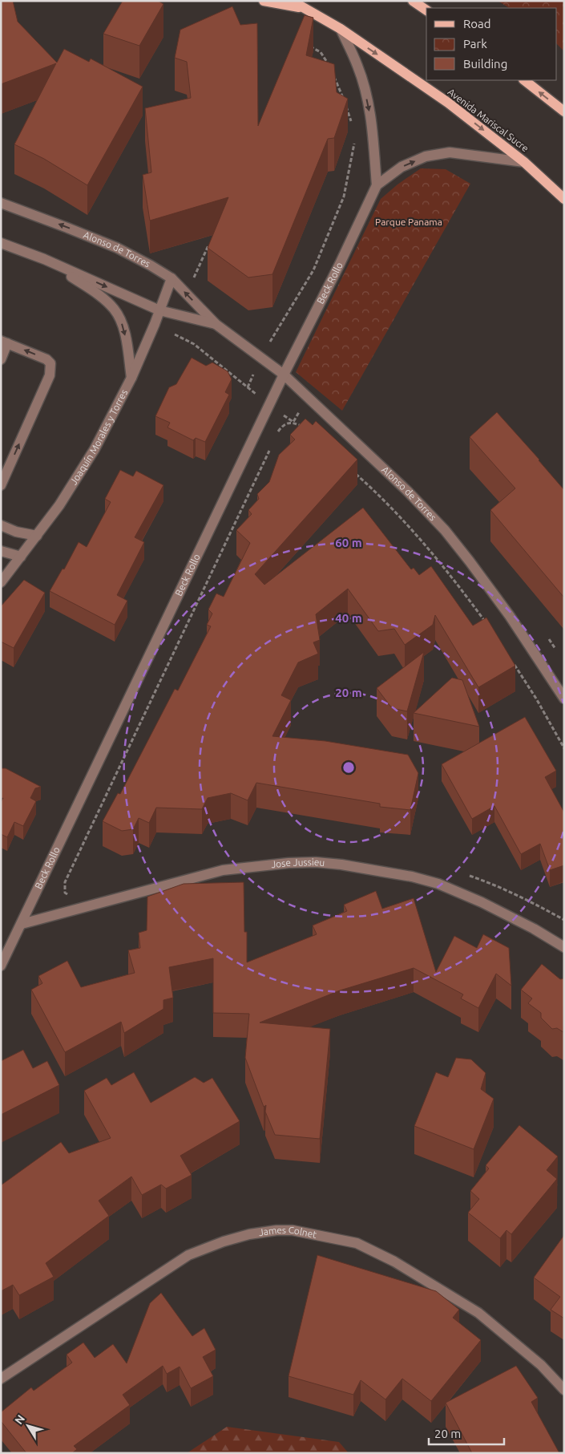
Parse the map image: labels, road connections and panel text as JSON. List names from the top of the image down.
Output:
{
  "streets": {
    "main road": ["Avenida Mariscal Sucre"],
    "street": [
      "Alonso de Torres",
      "Beck Rollo",
      "Joaquín Morales y Torres",
      "Jose Jussieu",
      "James Colnet"
    ]
  },
  "crossings": [
    ["Avenida Mariscal Sucre", "Beck Rollo"],
    ["Alonso de Torres", "Beck Rollo"],
    ["Alonso de Torres", "Joaquín Morales y Torres"],
    ["Beck Rollo", "Jose Jussieu"]
  ],
  "one_way": ["Avenida Mariscal Sucre"],
  "parks": ["Parque Panama"],
  "legend": ["Road", "Park", "Building"],
  "scale_bar": "20 m",
  "north": "top left",
  "rings": ["60 m", "40 m", "20 m"]
}
